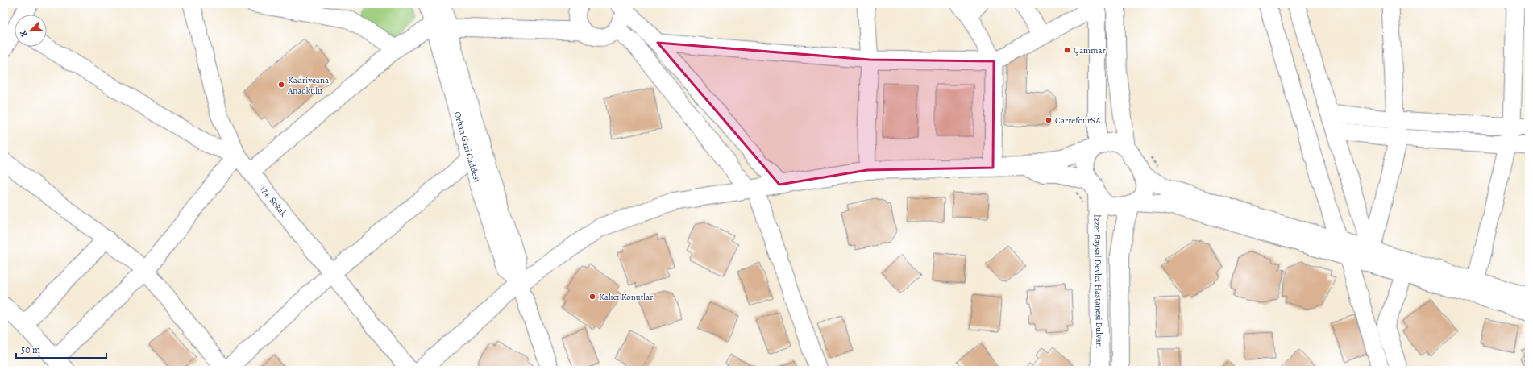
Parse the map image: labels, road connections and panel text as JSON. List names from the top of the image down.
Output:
{
  "streets": {
    "main road": ["İzzet Baysal Devlet Hastanesi Bulvarı"],
    "street": ["Orhan Gazi Caddesi", "174. Sokak"]
  },
  "places": [
    "Çammar",
    "Kadriyeana Anaokulu",
    "CarrefourSA",
    "Kalıcı Konutlar"
  ],
  "scale_bar": "50 m",
  "north": "bottom left"
}
